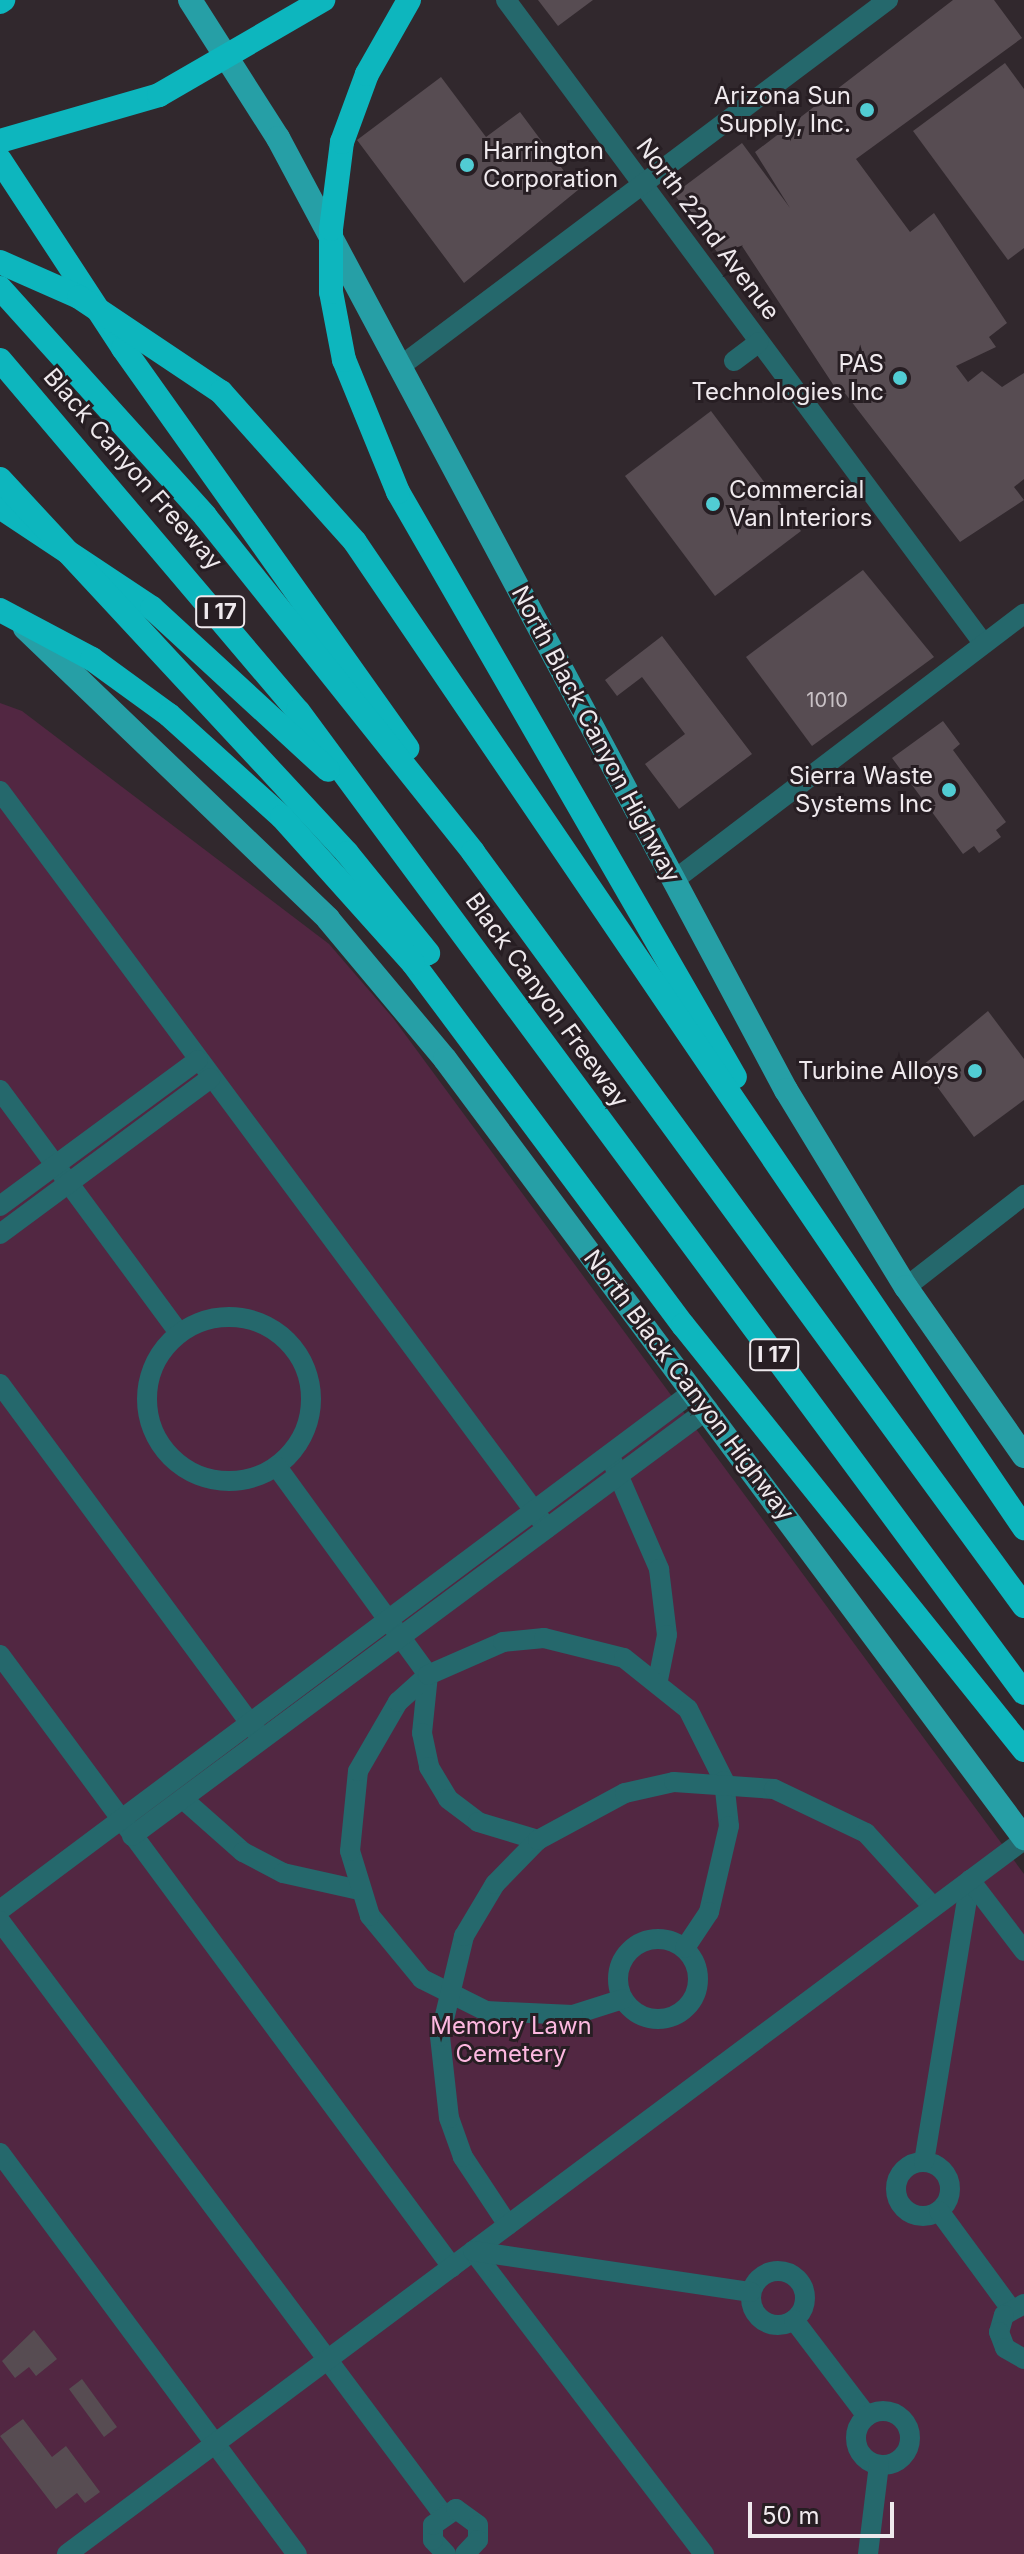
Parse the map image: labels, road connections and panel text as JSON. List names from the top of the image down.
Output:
{
  "streets": {
    "highway": ["Black Canyon Freeway", "I 17"],
    "main road": ["North Black Canyon Highway"],
    "street": ["North 22nd Avenue"]
  },
  "parks": ["Memory Lawn Cemetery"],
  "places": [
    "Arizona Sun Supply, Inc.",
    "Harrington Corporation",
    "PAS Technologies Inc",
    "Commercial Van Interiors",
    "Sierra Waste Systems Inc",
    "Turbine Alloys"
  ],
  "house_numbers": ["1010"],
  "scale_bar": "50 m"
}
